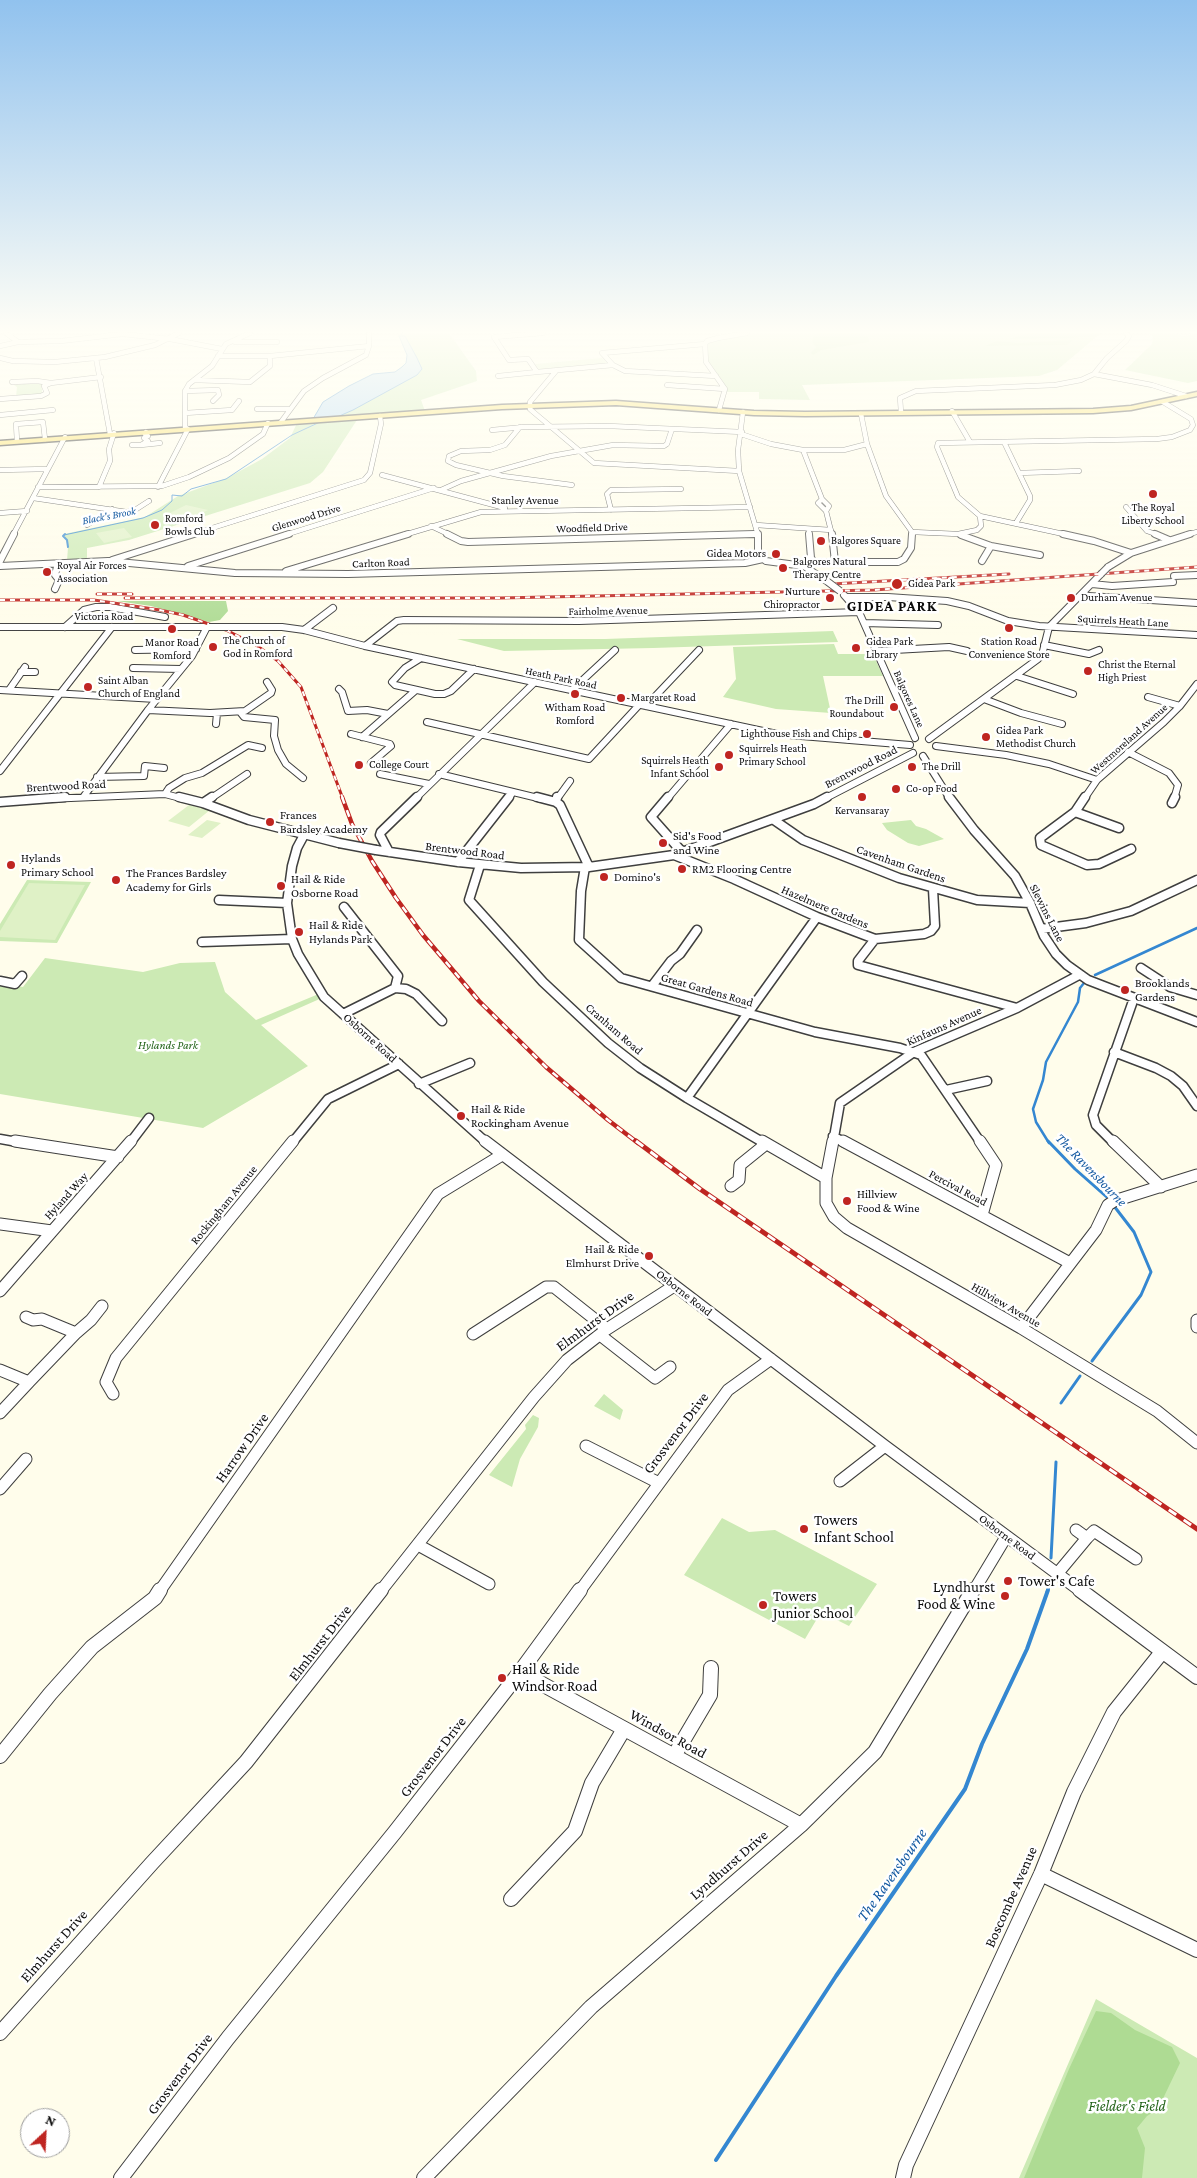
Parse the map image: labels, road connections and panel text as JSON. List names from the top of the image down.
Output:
{
  "streets": {
    "street": [
      "Stanley Avenue",
      "Glenwood Drive",
      "Woodfield Drive",
      "Carlton Road",
      "Fairholme Avenue",
      "Victoria Road",
      "Squirrels Heath Lane",
      "Heath Park Road",
      "Balgores Lane",
      "Westmoreland Avenue",
      "Brentwood Road",
      "Cavenham Gardens",
      "Hazelmere Gardens",
      "Slewins Lane",
      "Great Gardens Road",
      "Kinfauns Avenue",
      "Cranham Road",
      "Osborne Road",
      "Percival Road",
      "Hyland Way",
      "Rockingham Avenue",
      "Hillview Avenue",
      "Elmhurst Drive",
      "Grosvenor Drive",
      "Harrow Drive",
      "Windsor Road",
      "Lyndhurst Drive",
      "Boscombe Avenue"
    ]
  },
  "crossings": [
    ["Stanley Avenue", "Woodfield Drive"],
    ["Stanley Avenue", "Carlton Road"],
    ["Glenwood Drive", "Carlton Road"],
    ["Carlton Road", "Balgores Lane"],
    ["Fairholme Avenue", "Heath Park Road"],
    ["Fairholme Avenue", "Balgores Lane"],
    ["Victoria Road", "Heath Park Road"],
    ["Heath Park Road", "Brentwood Road"],
    ["Brentwood Road", "Cavenham Gardens"],
    ["Brentwood Road", "Hazelmere Gardens"],
    ["Brentwood Road", "Great Gardens Road"],
    ["Brentwood Road", "Cranham Road"],
    ["Brentwood Road", "Osborne Road"],
    ["Cavenham Gardens", "Hazelmere Gardens"],
    ["Cavenham Gardens", "Slewins Lane"],
    ["Slewins Lane", "Kinfauns Avenue"],
    ["Great Gardens Road", "Kinfauns Avenue"],
    ["Kinfauns Avenue", "Cranham Road"],
    ["Kinfauns Avenue", "Percival Road"],
    ["Kinfauns Avenue", "Hillview Avenue"],
    ["Cranham Road", "Hillview Avenue"],
    ["Osborne Road", "Rockingham Avenue"],
    ["Osborne Road", "Elmhurst Drive"],
    ["Osborne Road", "Grosvenor Drive"],
    ["Osborne Road", "Harrow Drive"],
    ["Osborne Road", "Lyndhurst Drive"],
    ["Osborne Road", "Boscombe Avenue"],
    ["Grosvenor Drive", "Windsor Road"],
    ["Windsor Road", "Lyndhurst Drive"]
  ],
  "districts": ["GIDEA PARK"],
  "water": ["Black's Brook", "The Ravensbourne"],
  "parks": ["Hylands Park", "Fielder's Field"],
  "places": [
    "The Royal Liberty School",
    "Romford Bowls Club",
    "Balgores Square",
    "Gidea Motors",
    "Balgores Natural Therapy Centre",
    "Royal Air Forces Association",
    "Gidea Park",
    "Nurture Chiropractor",
    "Durham Avenue",
    "Station Road Convenience Store",
    "Manor Road Romford",
    "The Church of God in Romford",
    "Gidea Park Library",
    "Christ the Eternal High Priest",
    "Saint Alban Church of England",
    "Witham Road Romford",
    "Margaret Road",
    "The Drill Roundabout",
    "Lighthouse Fish and Chips",
    "Gidea Park Methodist Church",
    "Squirrels Heath Primary School",
    "College Court",
    "Squirrels Heath Infant School",
    "The Drill",
    "Co-op Food",
    "Kervansaray",
    "Frances Bardsley Academy",
    "Sid's Food and Wine",
    "Hylands Primary School",
    "RM2 Flooring Centre",
    "Domino's",
    "The Frances Bardsley Academy for Girls",
    "Hail & Ride Osborne Road",
    "Hail & Ride Hylands Park",
    "Brooklands Gardens",
    "Hail & Ride Rockingham Avenue",
    "Hillview Food & Wine",
    "Hail & Ride Elmhurst Drive",
    "Towers Infant School",
    "Tower's Cafe",
    "Lyndhurst Food & Wine",
    "Towers Junior School",
    "Hail & Ride Windsor Road"
  ],
  "north": "top right"
}
